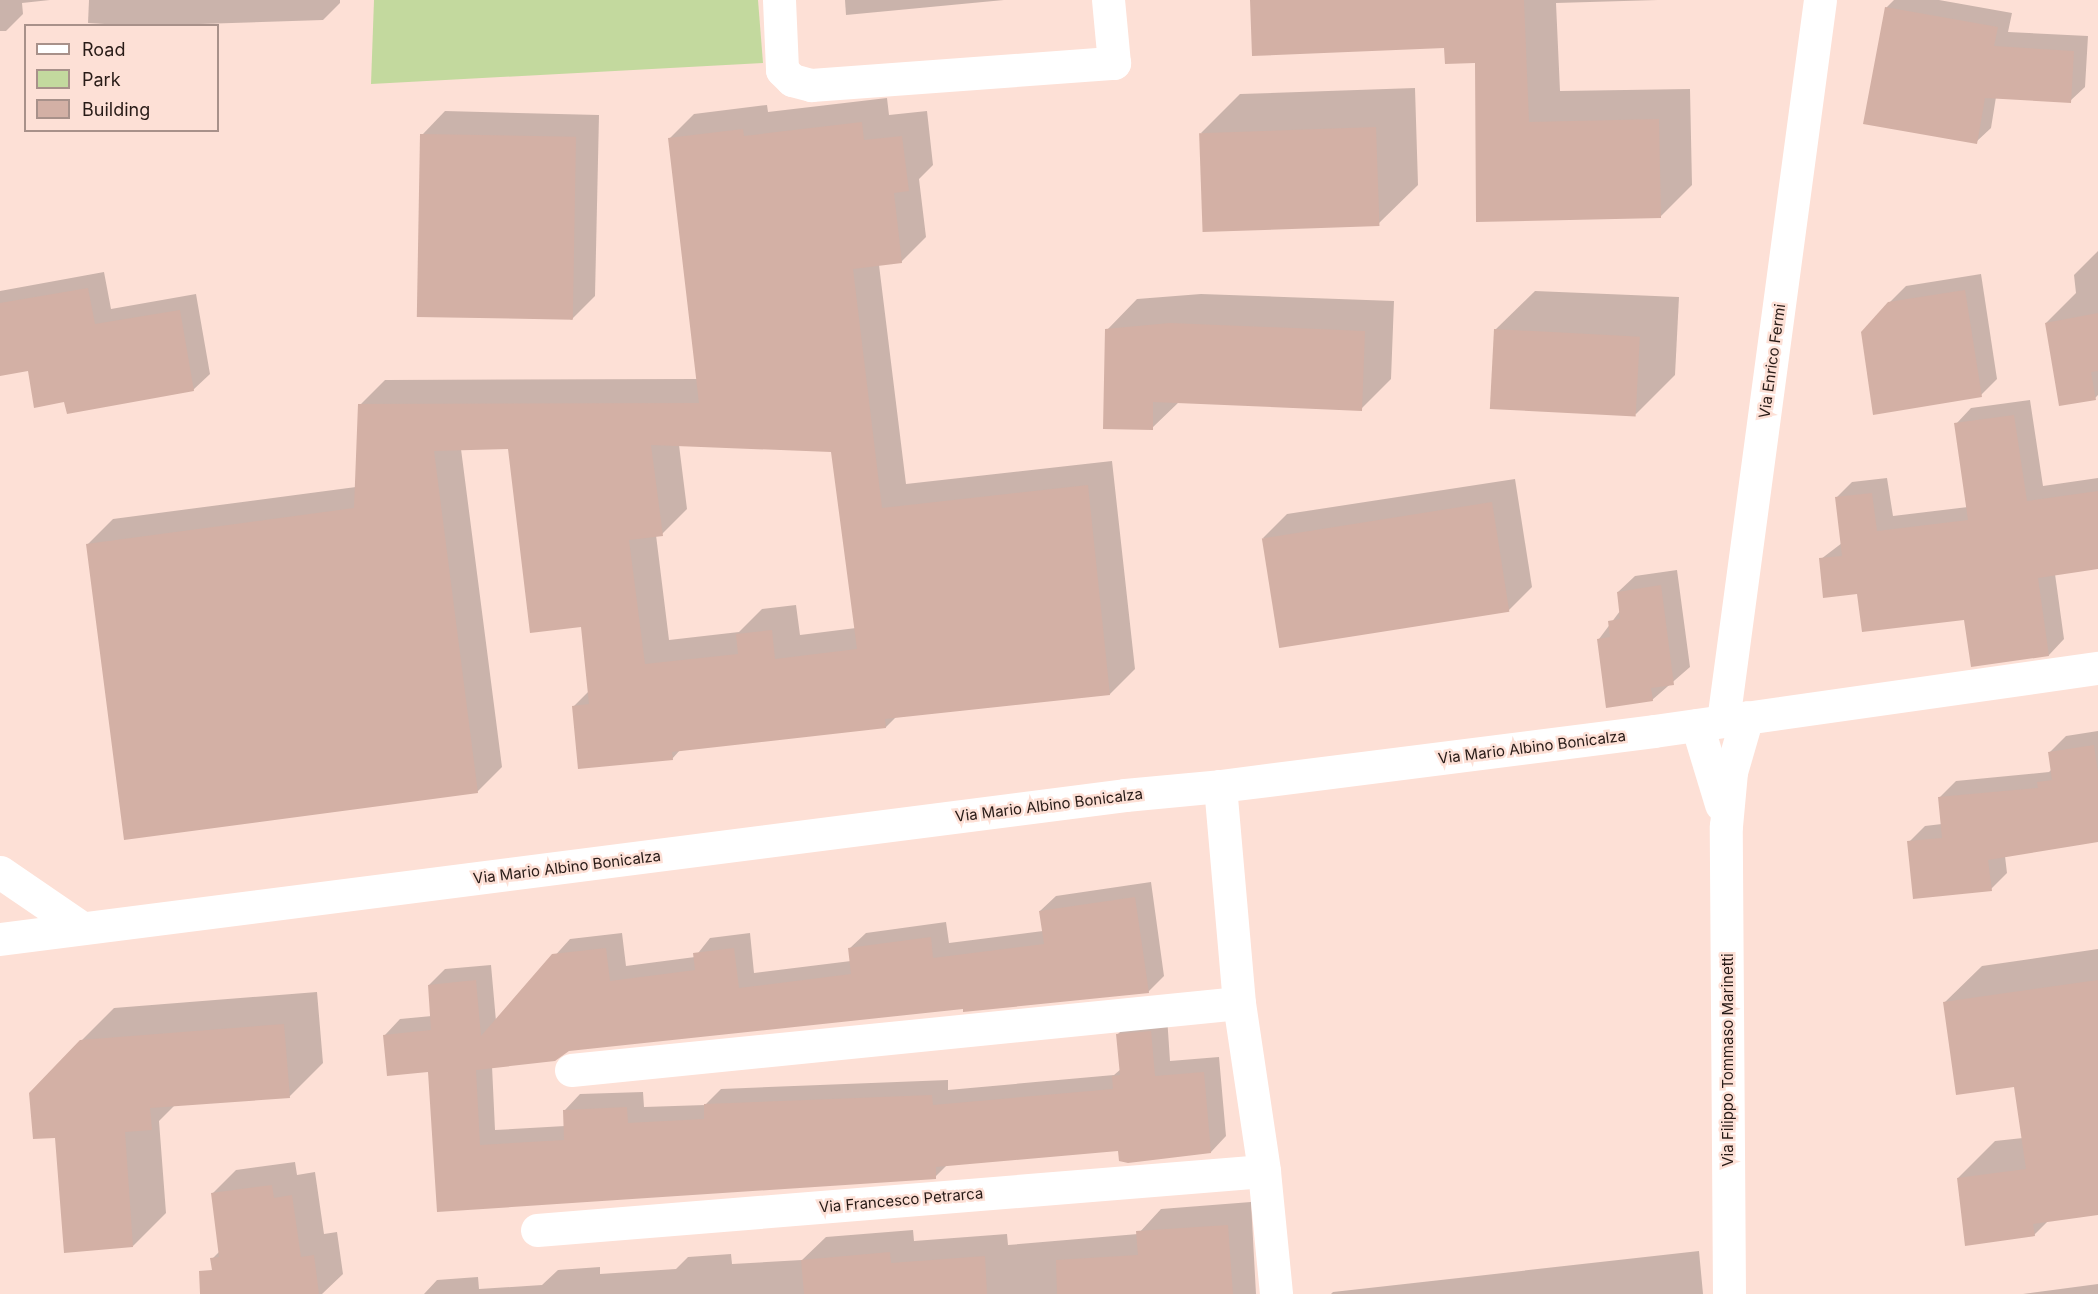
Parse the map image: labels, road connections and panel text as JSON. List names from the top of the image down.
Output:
{
  "streets": {
    "street": [
      "Via Enrico Fermi",
      "Via Mario Albino Bonicalza",
      "Via Filippo Tommaso Marinetti",
      "Via Francesco Petrarca"
    ]
  },
  "crossings": [
    ["Via Enrico Fermi", "Via Mario Albino Bonicalza"],
    ["Via Enrico Fermi", "Via Filippo Tommaso Marinetti"],
    ["Via Mario Albino Bonicalza", "Via Filippo Tommaso Marinetti"]
  ],
  "legend": ["Road", "Park", "Building"]
}
